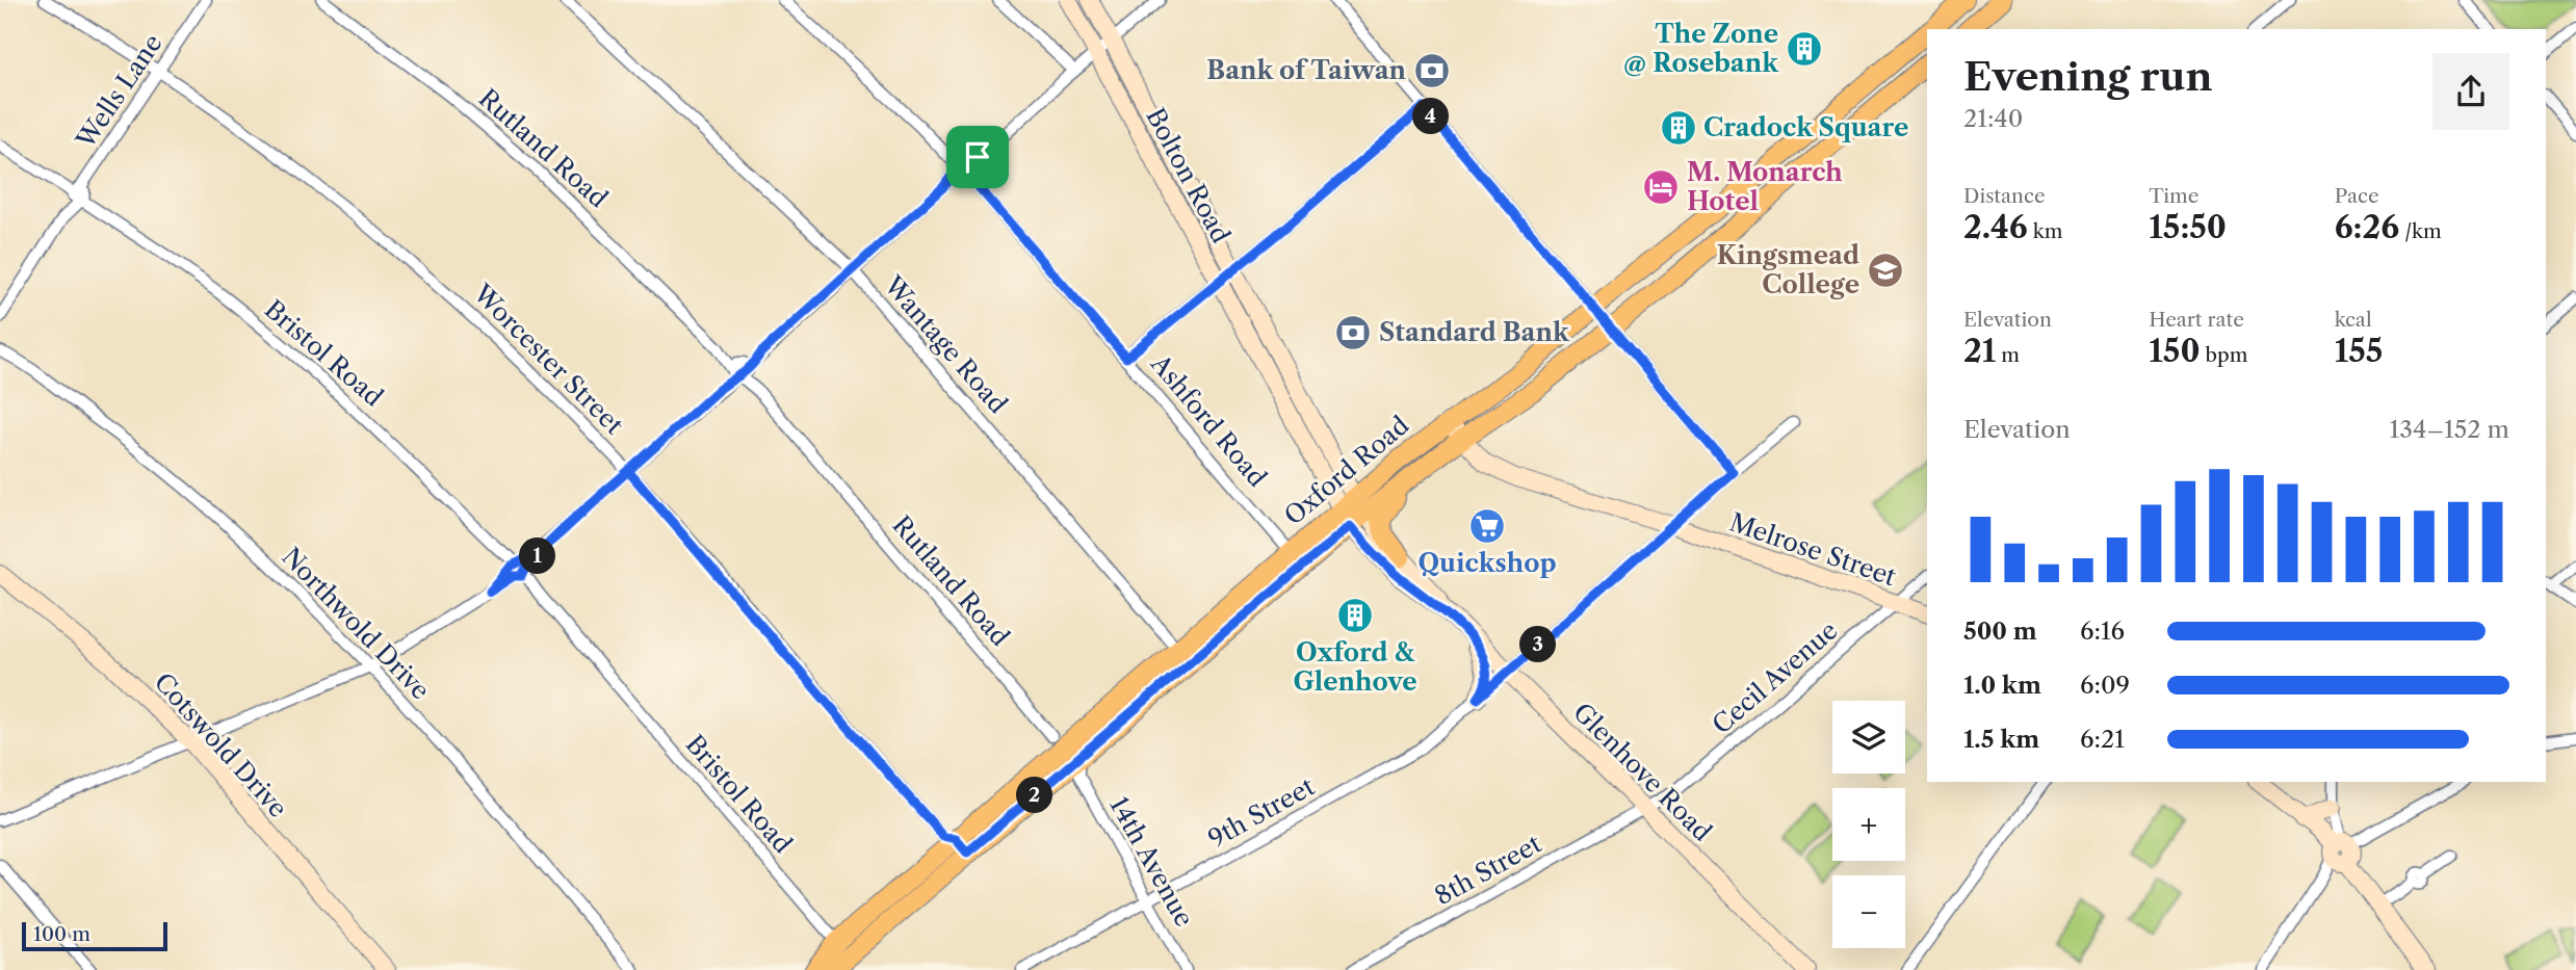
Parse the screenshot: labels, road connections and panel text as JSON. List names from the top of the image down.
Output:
{
  "streets": {
    "main road": [
      "Bolton Road",
      "Oxford Road",
      "Melrose Street",
      "Cotswold Drive",
      "Glenhove Road"
    ],
    "street": [
      "Wells Lane",
      "Rutland Road",
      "Wantage Road",
      "Bristol Road",
      "Worcester Street",
      "Ashford Road",
      "Northwold Drive",
      "Cecil Avenue",
      "9th Street",
      "14th Avenue",
      "8th Street"
    ]
  },
  "crossings": [
    ["Wells Lane", "Bristol Road"],
    ["Wells Lane", "Worcester Street"],
    ["Rutland Road", "Oxford Road"],
    ["Bolton Road", "Oxford Road"],
    ["Bolton Road", "Glenhove Road"],
    ["Wantage Road", "Oxford Road"],
    ["Bristol Road", "Oxford Road"],
    ["Worcester Street", "Oxford Road"],
    ["Ashford Road", "Oxford Road"],
    ["Oxford Road", "Melrose Street"],
    ["Oxford Road", "Glenhove Road"],
    ["Oxford Road", "14th Avenue"],
    ["Melrose Street", "Cecil Avenue"],
    ["Melrose Street", "9th Street"],
    ["Cecil Avenue", "Glenhove Road"],
    ["Cecil Avenue", "8th Street"],
    ["Glenhove Road", "9th Street"],
    ["Glenhove Road", "8th Street"],
    ["9th Street", "14th Avenue"]
  ],
  "places": {
    "building": ["The Zone @ Rosebank", "Cradock Square", "Oxford & Glenhove"],
    "bank": ["Bank of Taiwan", "Standard Bank"],
    "hotel": ["M. Monarch Hotel"],
    "school or university": ["Kingsmead College"],
    "supermarket": ["Quickshop"]
  },
  "scale_bar": "100 m",
  "page": {
    "heading": ["Evening run", "21:40"],
    "pins": [
      "4",
      "1",
      "3",
      "2"
    ],
    "stats": [
      ["Distance", "2.46 km"],
      ["Time", "15:50"],
      ["Pace", "6:26 /km"],
      ["Elevation", "21 m"],
      ["Heart rate", "150 bpm"],
      ["kcal", "155"]
    ],
    "chart": ["Elevation", "134–152 m"],
    "list": [
      {
        "name": "500 m",
        "note": "6:16"
      },
      {
        "name": "1.0 km",
        "note": "6:09"
      },
      {
        "name": "1.5 km",
        "note": "6:21"
      }
    ],
    "map_buttons": ["+", "−"],
    "scale": "100 m"
  }
}
